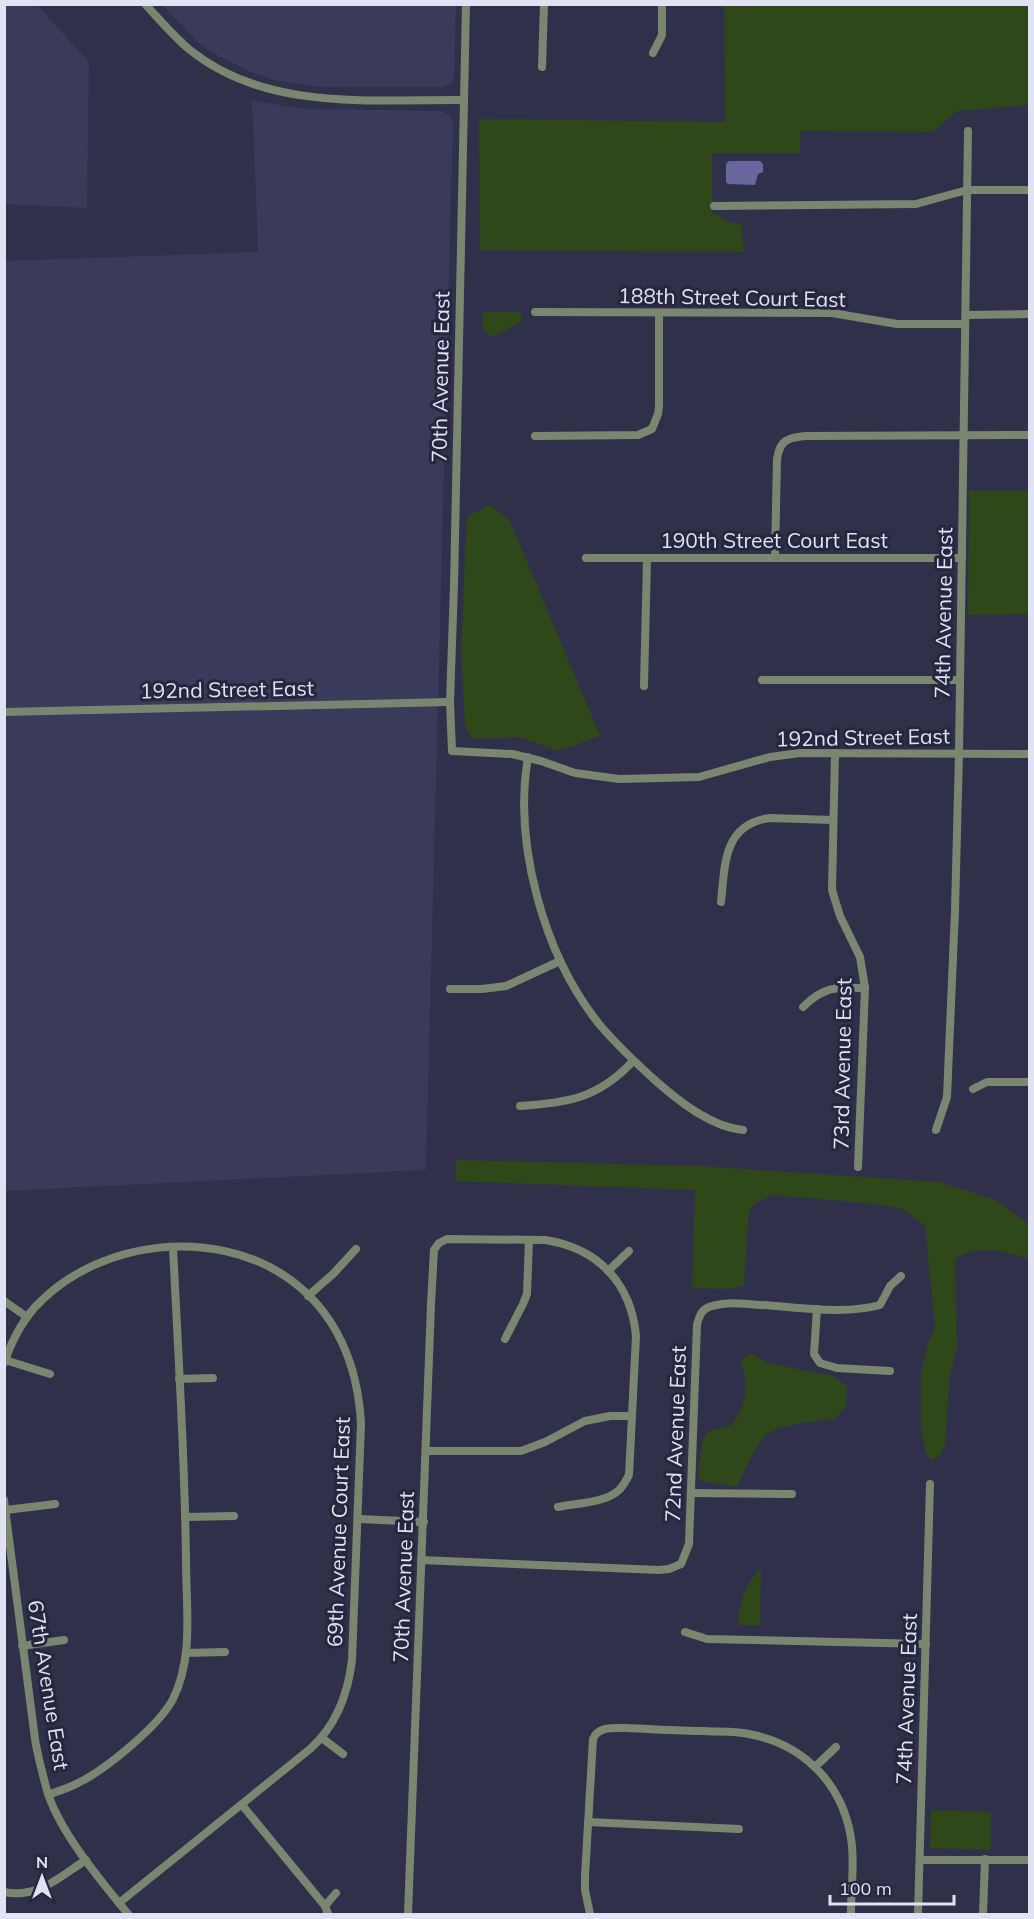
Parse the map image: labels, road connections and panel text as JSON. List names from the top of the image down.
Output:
{
  "streets": {
    "street": [
      "188th Street Court East",
      "70th Avenue East",
      "190th Street Court East",
      "74th Avenue East",
      "192nd Street East",
      "73rd Avenue East",
      "72nd Avenue East",
      "69th Avenue Court East",
      "67th Avenue East"
    ]
  },
  "crossings": [
    ["188th Street Court East", "74th Avenue East"],
    ["70th Avenue East", "192nd Street East"],
    ["70th Avenue East", "72nd Avenue East"],
    ["190th Street Court East", "74th Avenue East"],
    ["74th Avenue East", "192nd Street East"],
    ["192nd Street East", "73rd Avenue East"],
    ["69th Avenue Court East", "67th Avenue East"]
  ],
  "scale_bar": "100 m",
  "north": "top"
}
